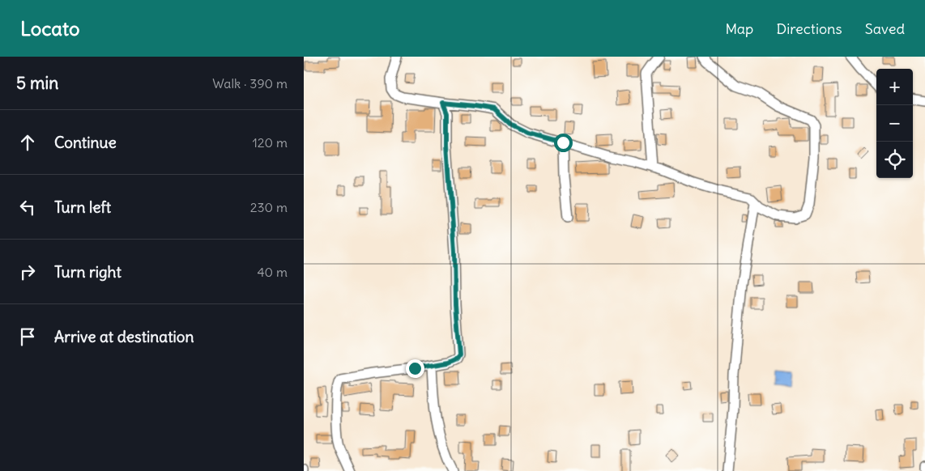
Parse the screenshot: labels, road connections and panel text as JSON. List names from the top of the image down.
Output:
{
  "page": {
    "header": "Locato",
    "nav": ["Map", "Directions", "Saved"],
    "heading": ["5 min", "Walk · 390 m"],
    "map_buttons": ["+", "−"],
    "list": [
      ["Continue", "120 m"],
      ["Turn left", "230 m"],
      ["Turn right", "40 m"],
      "Arrive at destination"
    ]
  }
}
